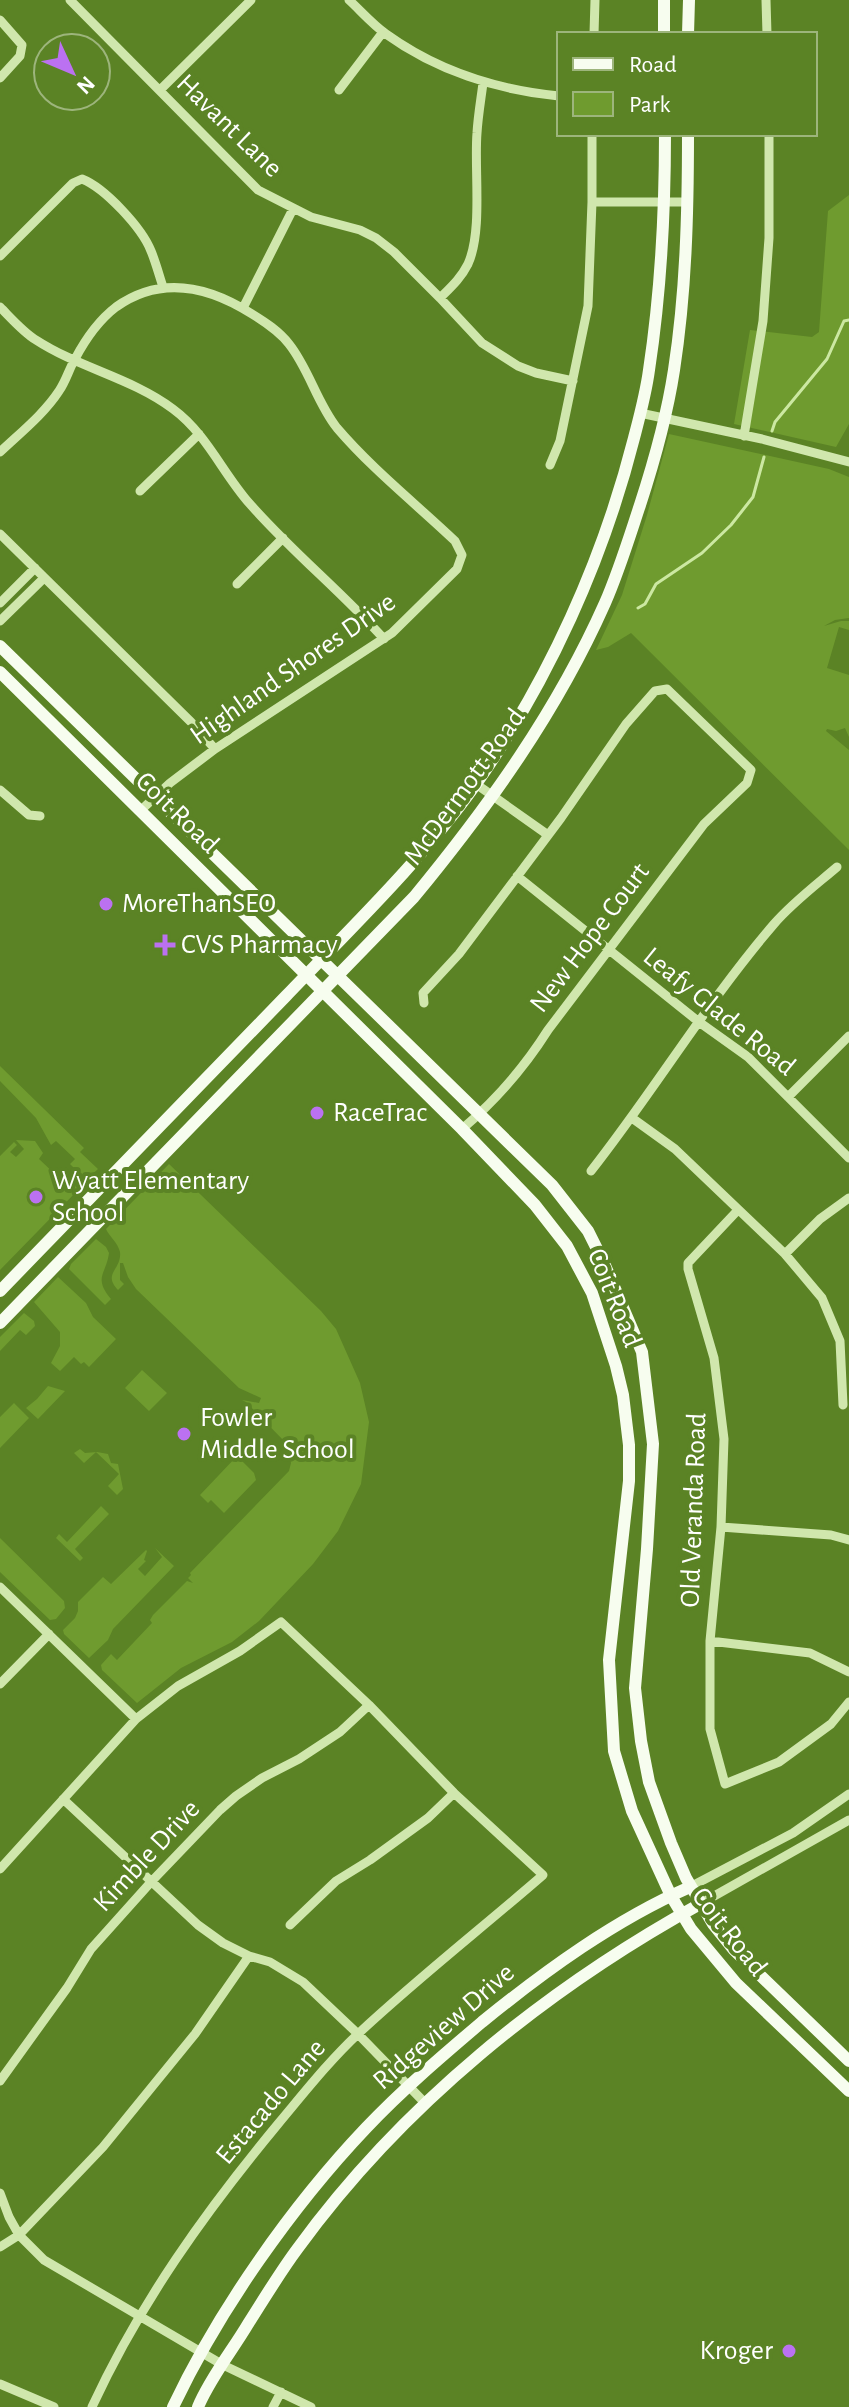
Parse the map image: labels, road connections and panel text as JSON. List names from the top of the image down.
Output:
{
  "streets": {
    "main road": ["McDermott Road", "Coit Road", "Ridgeview Drive"],
    "street": [
      "Havant Lane",
      "Highland Shores Drive",
      "New Hope Court",
      "Leafy Glade Road",
      "Old Veranda Road",
      "Kimble Drive",
      "Estacado Lane"
    ]
  },
  "crossings": [
    ["Highland Shores Drive", "Coit Road"],
    ["McDermott Road", "Coit Road"],
    ["Coit Road", "New Hope Court"],
    ["Coit Road", "Ridgeview Drive"],
    ["New Hope Court", "Leafy Glade Road"]
  ],
  "places": {
    "other": [
      "MoreThanSEO",
      "RaceTrac",
      "Wyatt Elementary School",
      "Fowler Middle School",
      "Kroger"
    ],
    "health": ["CVS Pharmacy"]
  },
  "legend": ["Road", "Park"],
  "north": "bottom right"
}
